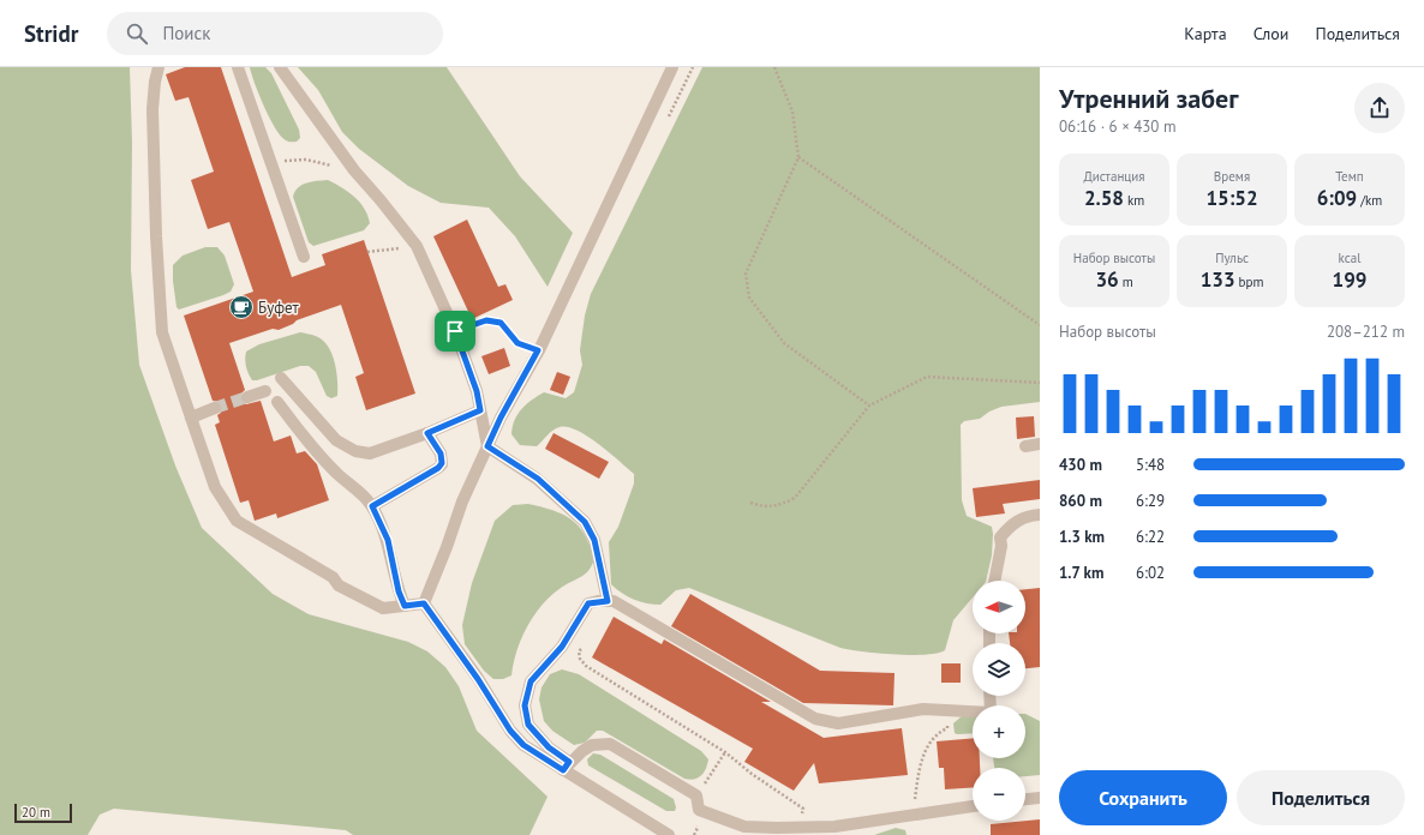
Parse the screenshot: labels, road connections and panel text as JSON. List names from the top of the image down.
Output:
{
  "places": {
    "cafe": ["Буфет"]
  },
  "scale_bar": "20 m",
  "north": "left",
  "page": {
    "header": "Stridr",
    "search": "Поиск",
    "nav": ["Карта", "Слои", "Поделиться"],
    "heading": ["Утренний забег", "06:16 · 6 × 430 m"],
    "stats": [
      ["Дистанция", "2.58 km"],
      ["Время", "15:52"],
      ["Темп", "6:09 /km"],
      ["Набор высоты", "36 m"],
      ["Пульс", "133 bpm"],
      ["kcal", "199"]
    ],
    "chart": ["Набор высоты", "208–212 m"],
    "list": [
      {
        "name": "430 m",
        "note": "5:48"
      },
      {
        "name": "860 m",
        "note": "6:29"
      },
      {
        "name": "1.3 km",
        "note": "6:22"
      },
      {
        "name": "1.7 km",
        "note": "6:02"
      }
    ],
    "map_buttons": ["+", "−"],
    "buttons": ["Сохранить", "Поделиться"],
    "scale": "20 m"
  }
}
